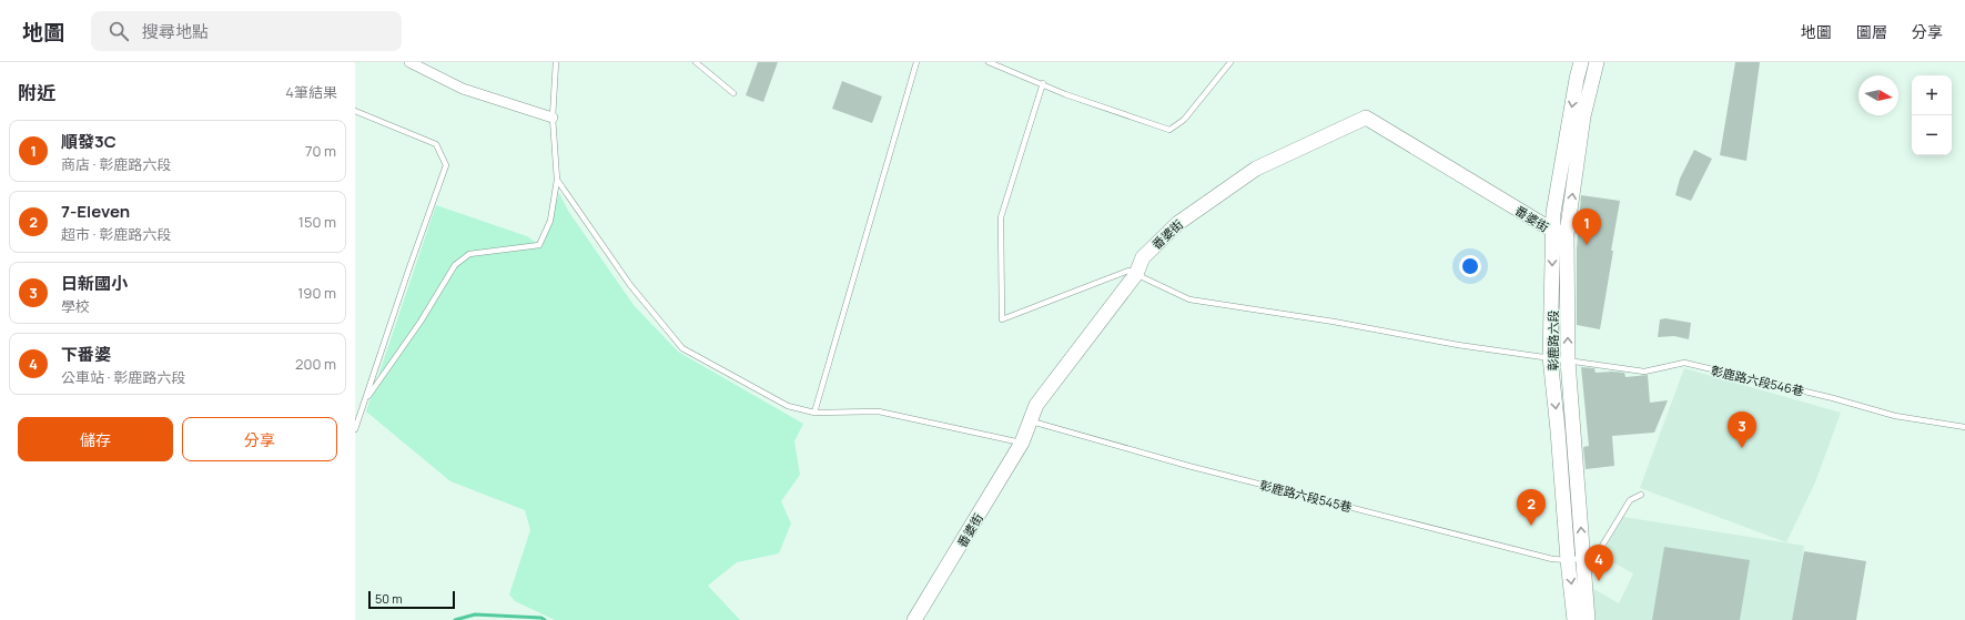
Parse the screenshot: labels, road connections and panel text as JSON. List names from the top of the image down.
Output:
{
  "streets": {
    "main road": ["番婆街", "彰鹿路六段"],
    "lane": ["彰鹿路六段546巷", "彰鹿路六段545巷"]
  },
  "crossings": [
    ["番婆街", "彰鹿路六段"],
    ["番婆街", "彰鹿路六段546巷"],
    ["番婆街", "彰鹿路六段545巷"],
    ["彰鹿路六段", "彰鹿路六段546巷"],
    ["彰鹿路六段", "彰鹿路六段545巷"]
  ],
  "scale_bar": "50 m",
  "north": "right",
  "page": {
    "header": "地圖",
    "search": "搜尋地點",
    "nav": ["地圖", "圖層", "分享"],
    "heading": ["附近", "4筆結果"],
    "map_buttons": ["+", "−"],
    "list": [
      {
        "mark": "1",
        "name": "順發3C",
        "note": "商店 · 彰鹿路六段",
        "value": "70 m"
      },
      {
        "mark": "2",
        "name": "7-Eleven",
        "note": "超市 · 彰鹿路六段",
        "value": "150 m"
      },
      {
        "mark": "3",
        "name": "日新國小",
        "note": "學校",
        "value": "190 m"
      },
      {
        "mark": "4",
        "name": "下番婆",
        "note": "公車站 · 彰鹿路六段",
        "value": "200 m"
      }
    ],
    "pins": [
      "1",
      "3",
      "2",
      "4"
    ],
    "buttons": ["儲存", "分享"],
    "scale": "50 m"
  }
}
